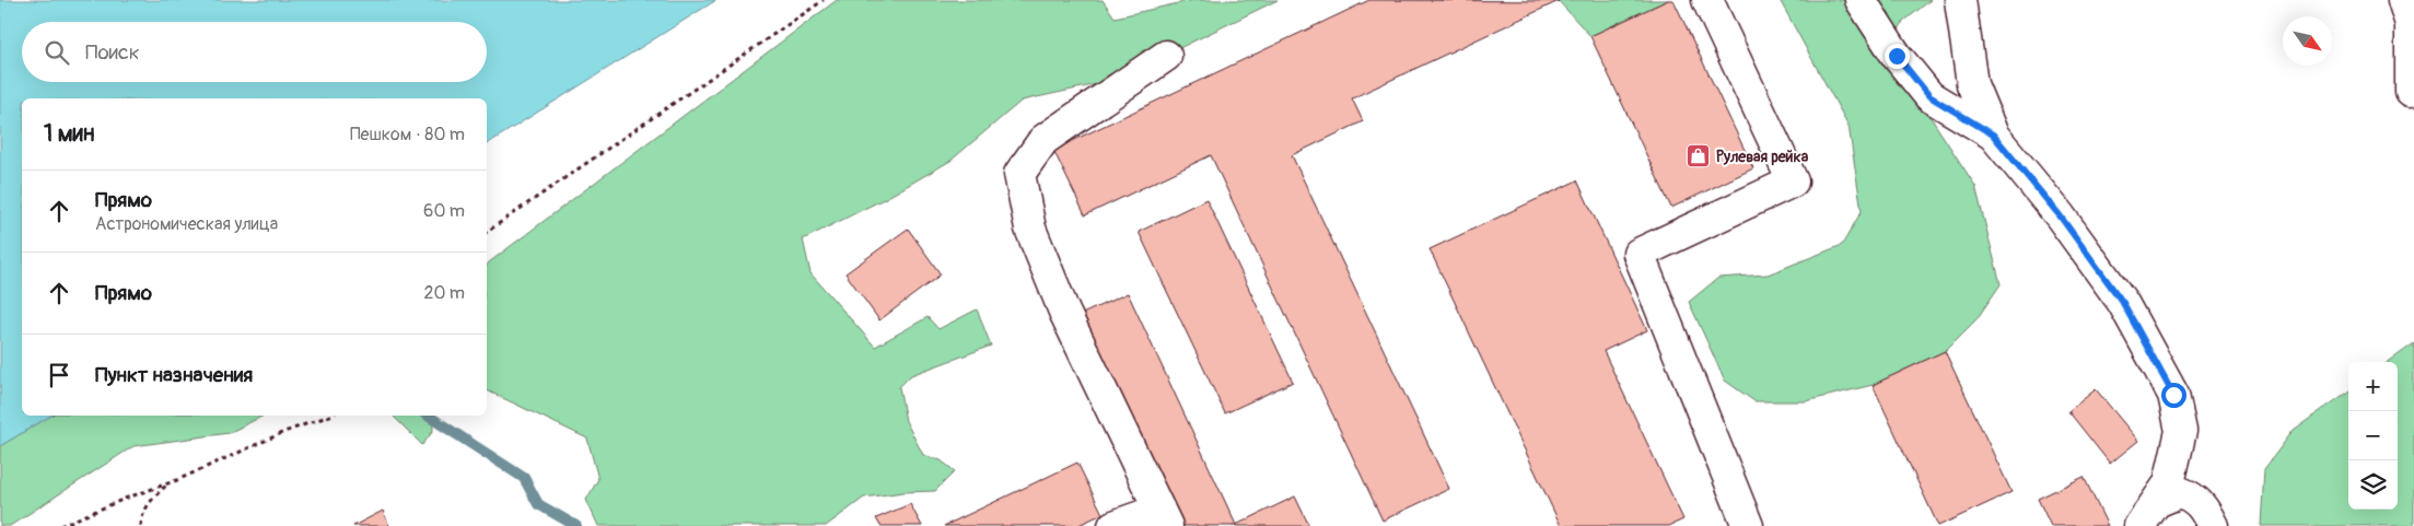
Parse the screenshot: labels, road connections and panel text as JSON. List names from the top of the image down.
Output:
{
  "places": {
    "shop": ["Рулевая рейка"]
  },
  "north": "bottom right",
  "page": {
    "search": "Поиск",
    "heading": ["1 мин", "Пешком · 80 m"],
    "list": [
      ["Прямо", "Астрономическая улица", "60 m"],
      ["Прямо", "20 m"],
      "Пункт назначения"
    ],
    "map_buttons": ["+", "−"]
  }
}
